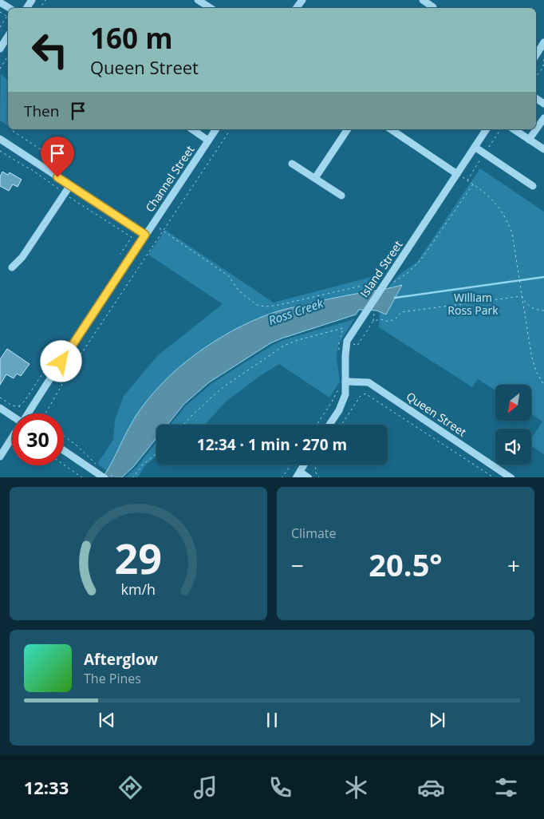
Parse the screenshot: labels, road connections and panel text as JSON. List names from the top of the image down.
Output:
{
  "streets": {
    "street": ["Channel Street", "Island Street", "Queen Street"]
  },
  "crossings": [
    ["Island Street", "Queen Street"]
  ],
  "water": ["Ross Creek"],
  "parks": ["William Ross Park"],
  "north": "bottom left",
  "page": {
    "turn": ["160 m", "Queen Street"],
    "then": "Then",
    "limit": "30",
    "trip": "12:34 · 1 min · 270 m",
    "tile": "Climate",
    "heat": ["−", "20.5°", "+"],
    "song": ["Afterglow", "The Pines"],
    "tabs": "12:33",
    "gauge": ["29", "km/h"]
  }
}
